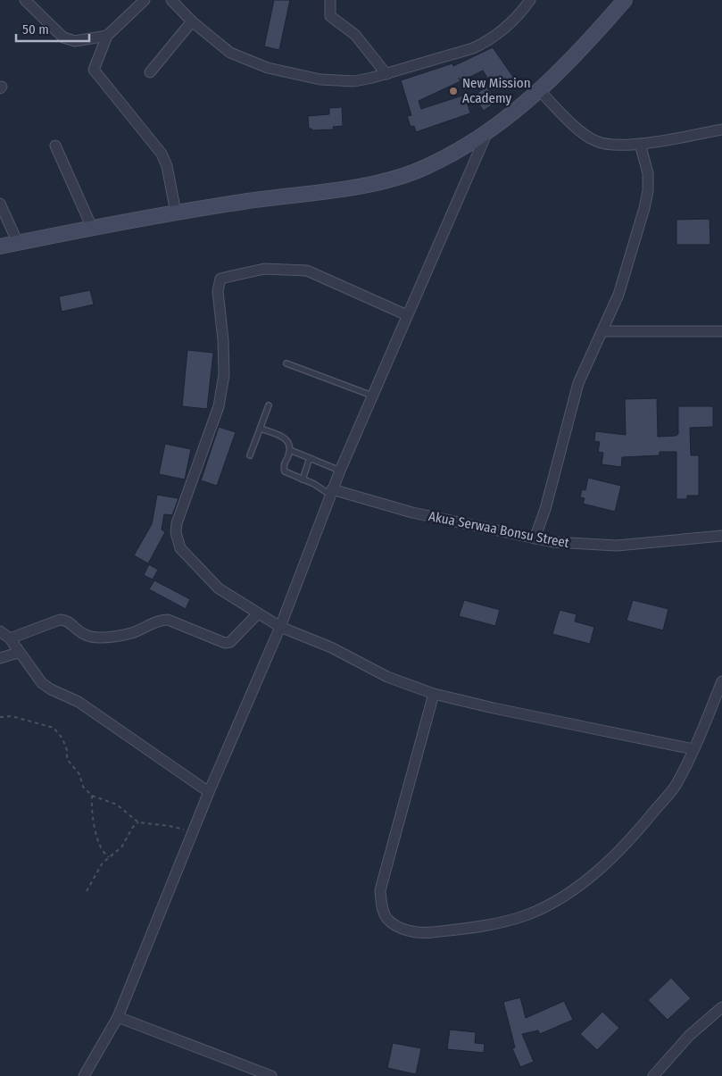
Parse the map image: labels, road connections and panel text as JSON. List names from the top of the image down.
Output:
{
  "streets": {
    "street": ["Akua Serwaa Bonsu Street"]
  },
  "places": ["New Mission Academy"],
  "scale_bar": "50 m"
}
